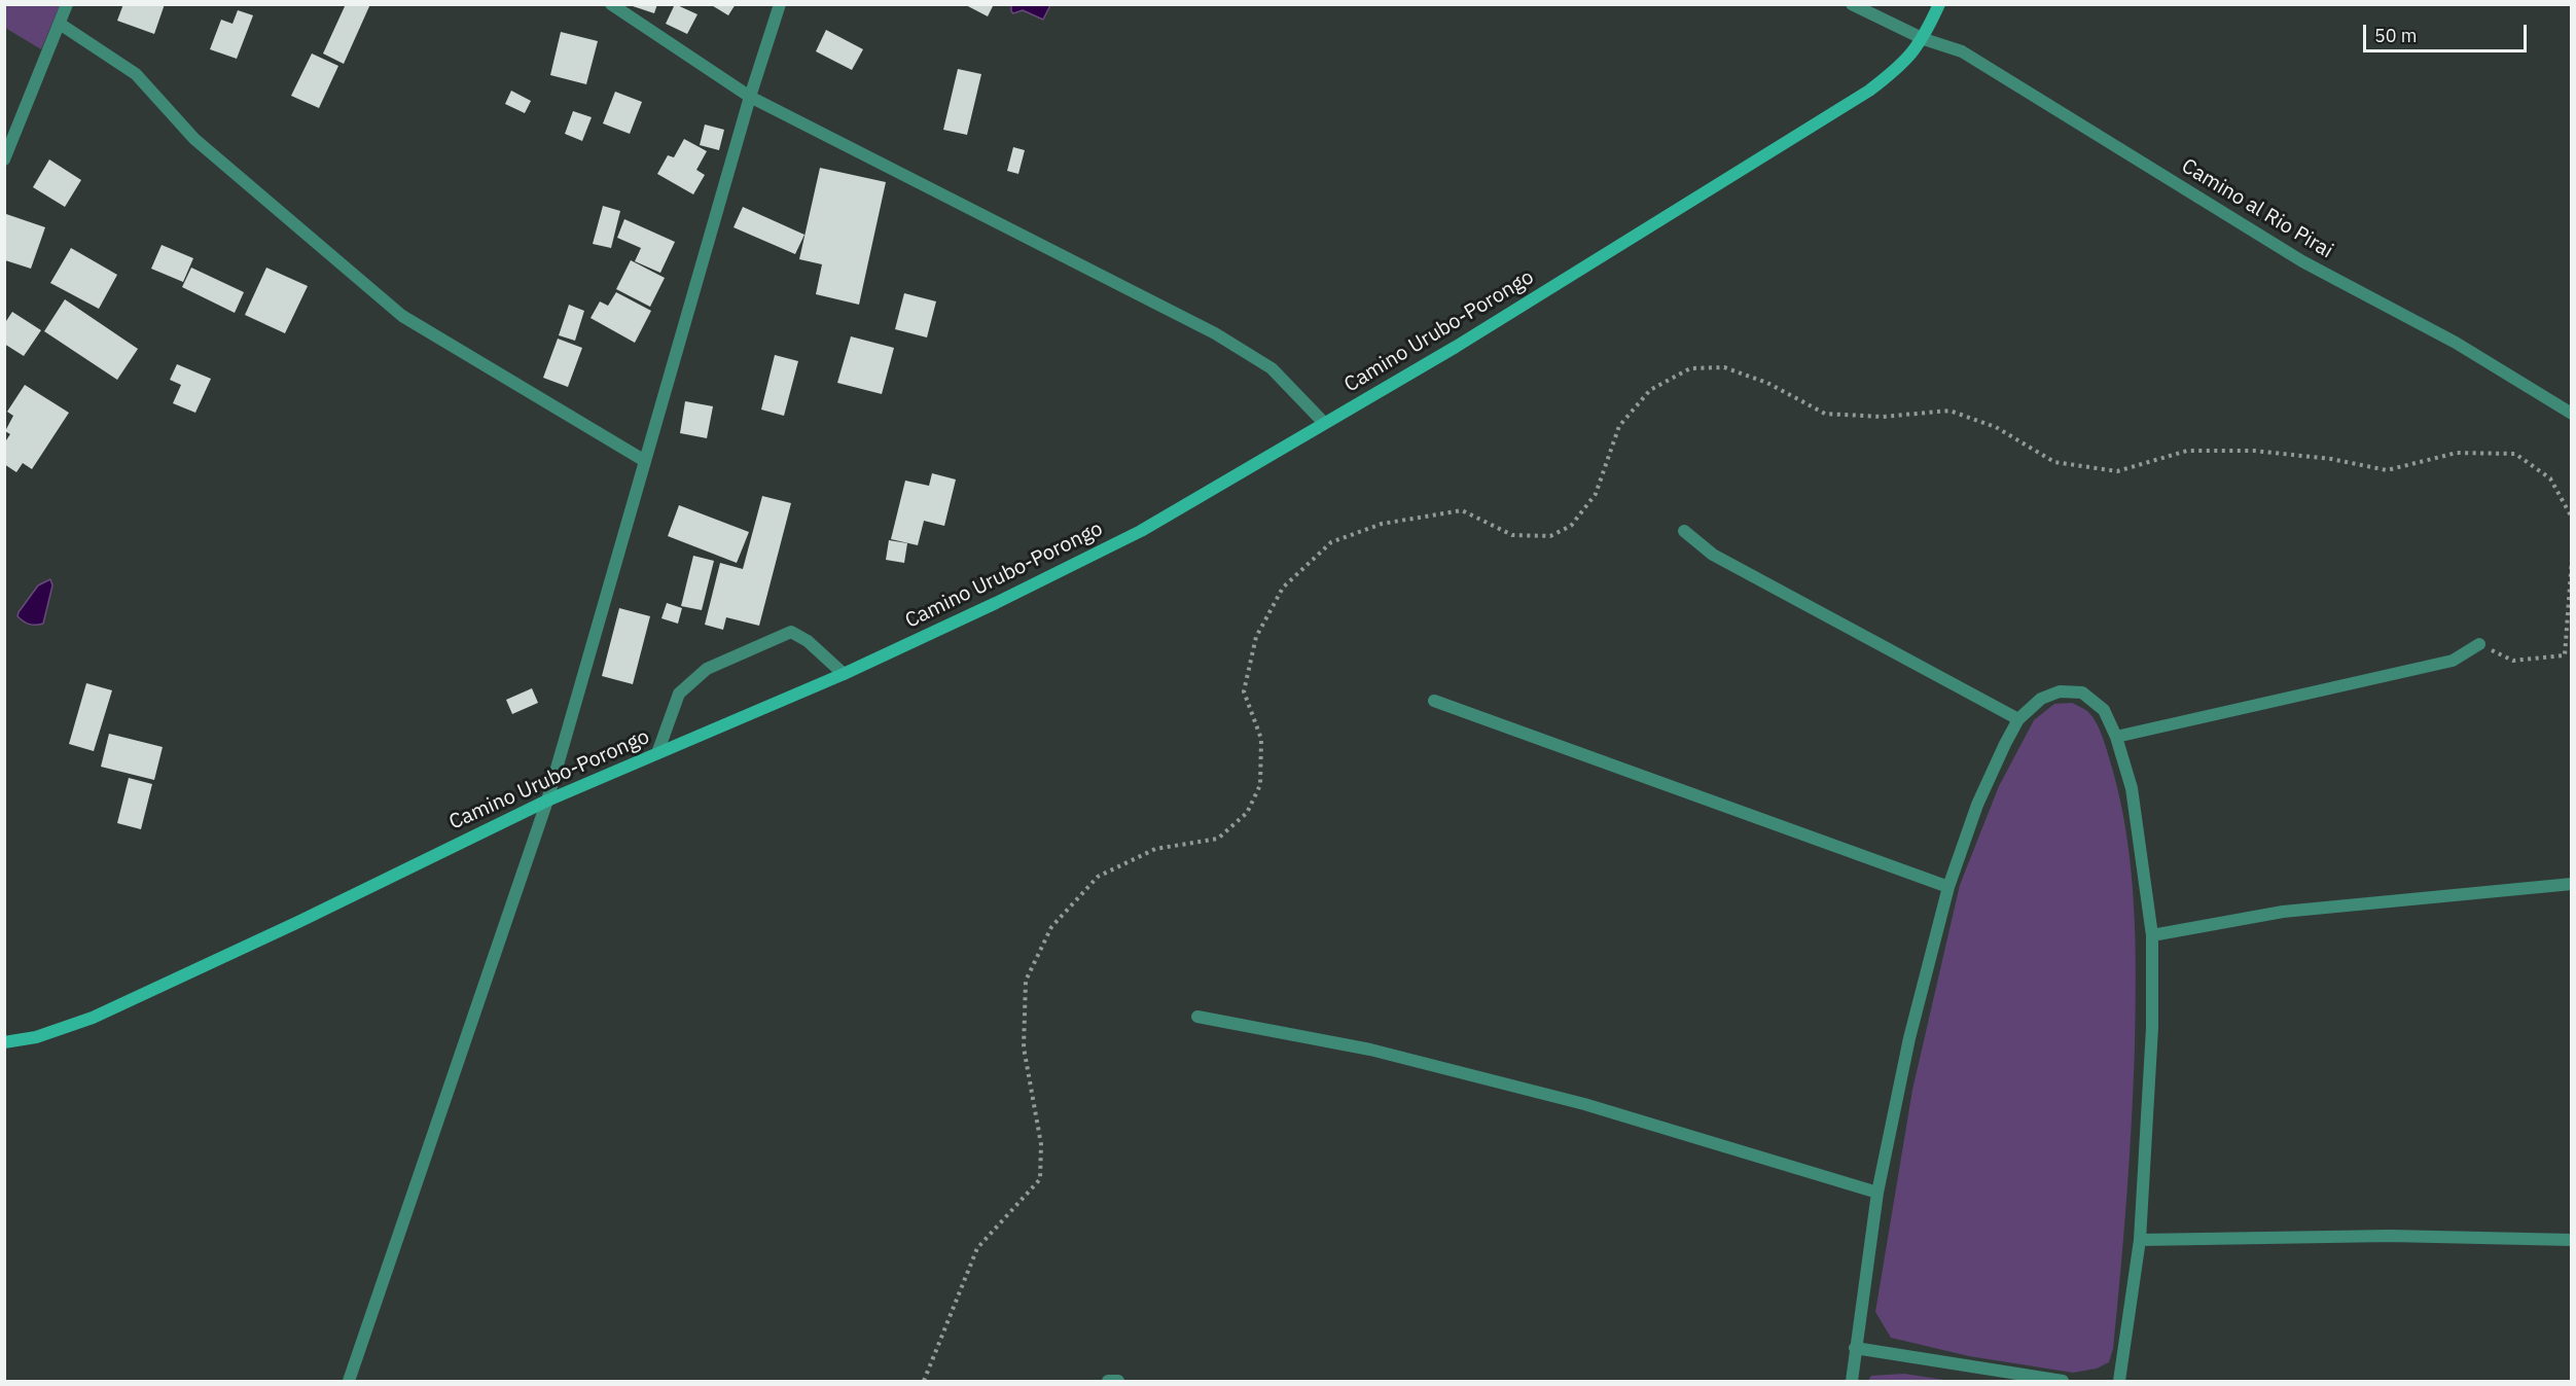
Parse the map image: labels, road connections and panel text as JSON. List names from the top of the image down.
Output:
{
  "streets": {
    "main road": ["Camino Urubo-Porongo"],
    "street": ["Camino al Rio Pirai"]
  },
  "crossings": [
    ["Camino al Rio Pirai", "Camino Urubo-Porongo"]
  ],
  "scale_bar": "50 m"
}
